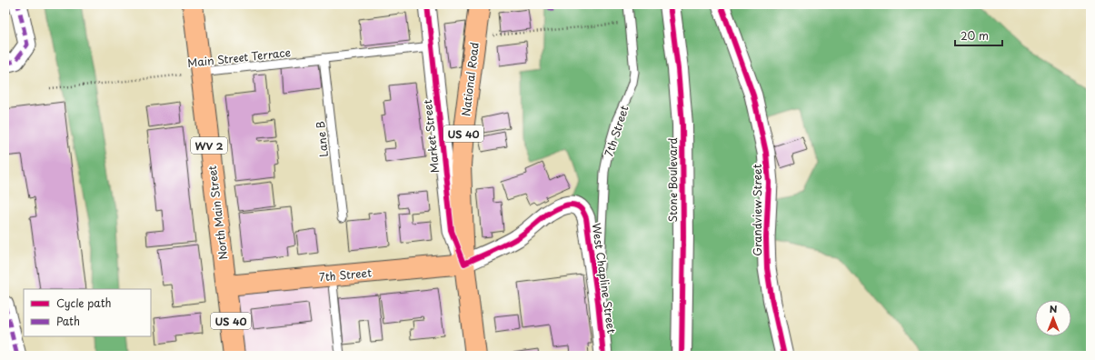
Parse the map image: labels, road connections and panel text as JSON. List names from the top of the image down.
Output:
{
  "streets": {
    "main road": [
      "National Road",
      "7th Street",
      "US 40",
      "Market Street",
      "WV 2",
      "North Main Street"
    ],
    "street": ["Stone Boulevard", "Grandview Street", "West Chapline Street"],
    "lane": ["Main Street Terrace", "Lane B"]
  },
  "crossings": [
    ["Main Street Terrace", "Market Street"],
    ["Main Street Terrace", "Lane B"],
    ["Main Street Terrace", "North Main Street"],
    ["National Road", "7th Street"],
    ["National Road", "Market Street"],
    ["National Road", "West Chapline Street"],
    ["7th Street", "Market Street"],
    ["7th Street", "North Main Street"],
    ["7th Street", "West Chapline Street"],
    ["Market Street", "West Chapline Street"]
  ],
  "legend": ["Cycle path", "Path"],
  "scale_bar": "20 m",
  "north": "top"
}
